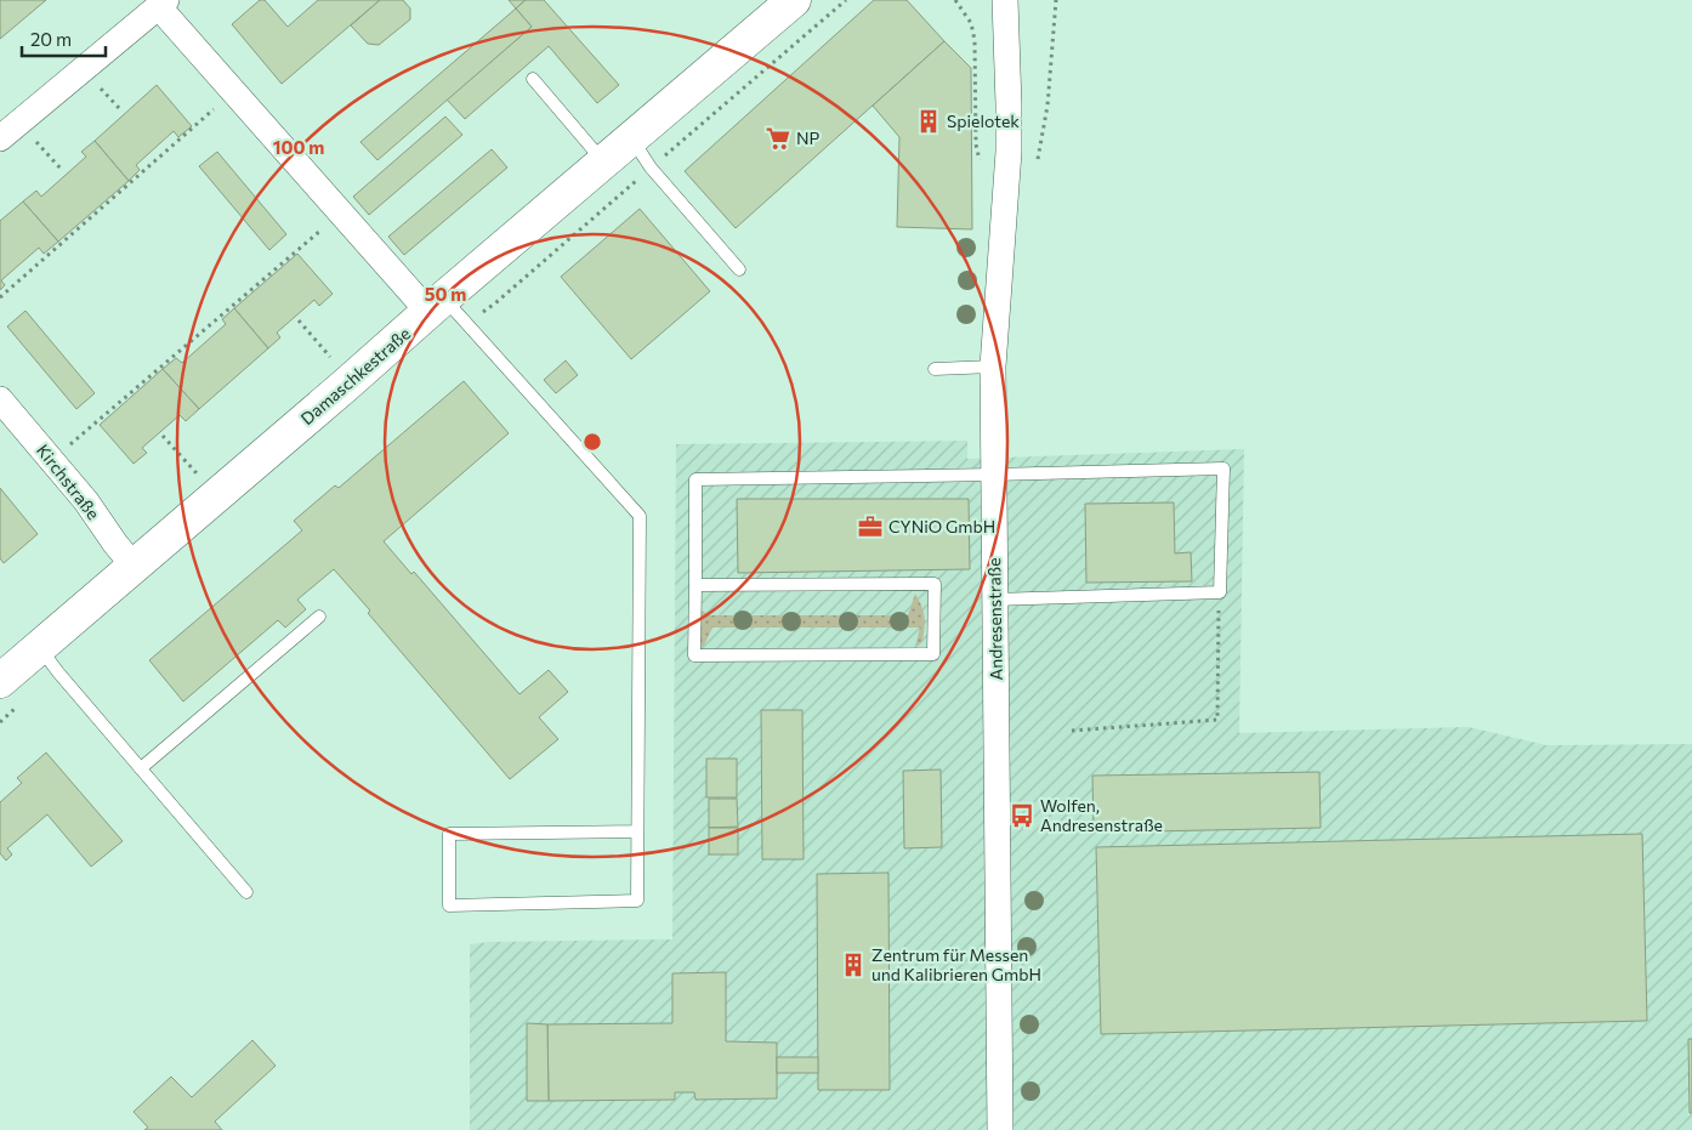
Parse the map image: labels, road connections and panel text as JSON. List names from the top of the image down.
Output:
{
  "streets": {
    "street": ["Damaschkestraße", "Kirchstraße", "Andresenstraße"]
  },
  "crossings": [
    ["Damaschkestraße", "Kirchstraße"]
  ],
  "places": {
    "building": ["Spielotek", "Zentrum für Messen und Kalibrieren GmbH"],
    "supermarket": ["NP"],
    "office": ["CYNiO GmbH"],
    "bus stop": ["Wolfen, Andresenstraße"]
  },
  "scale_bar": "20 m",
  "rings": ["100 m", "50 m"]
}
